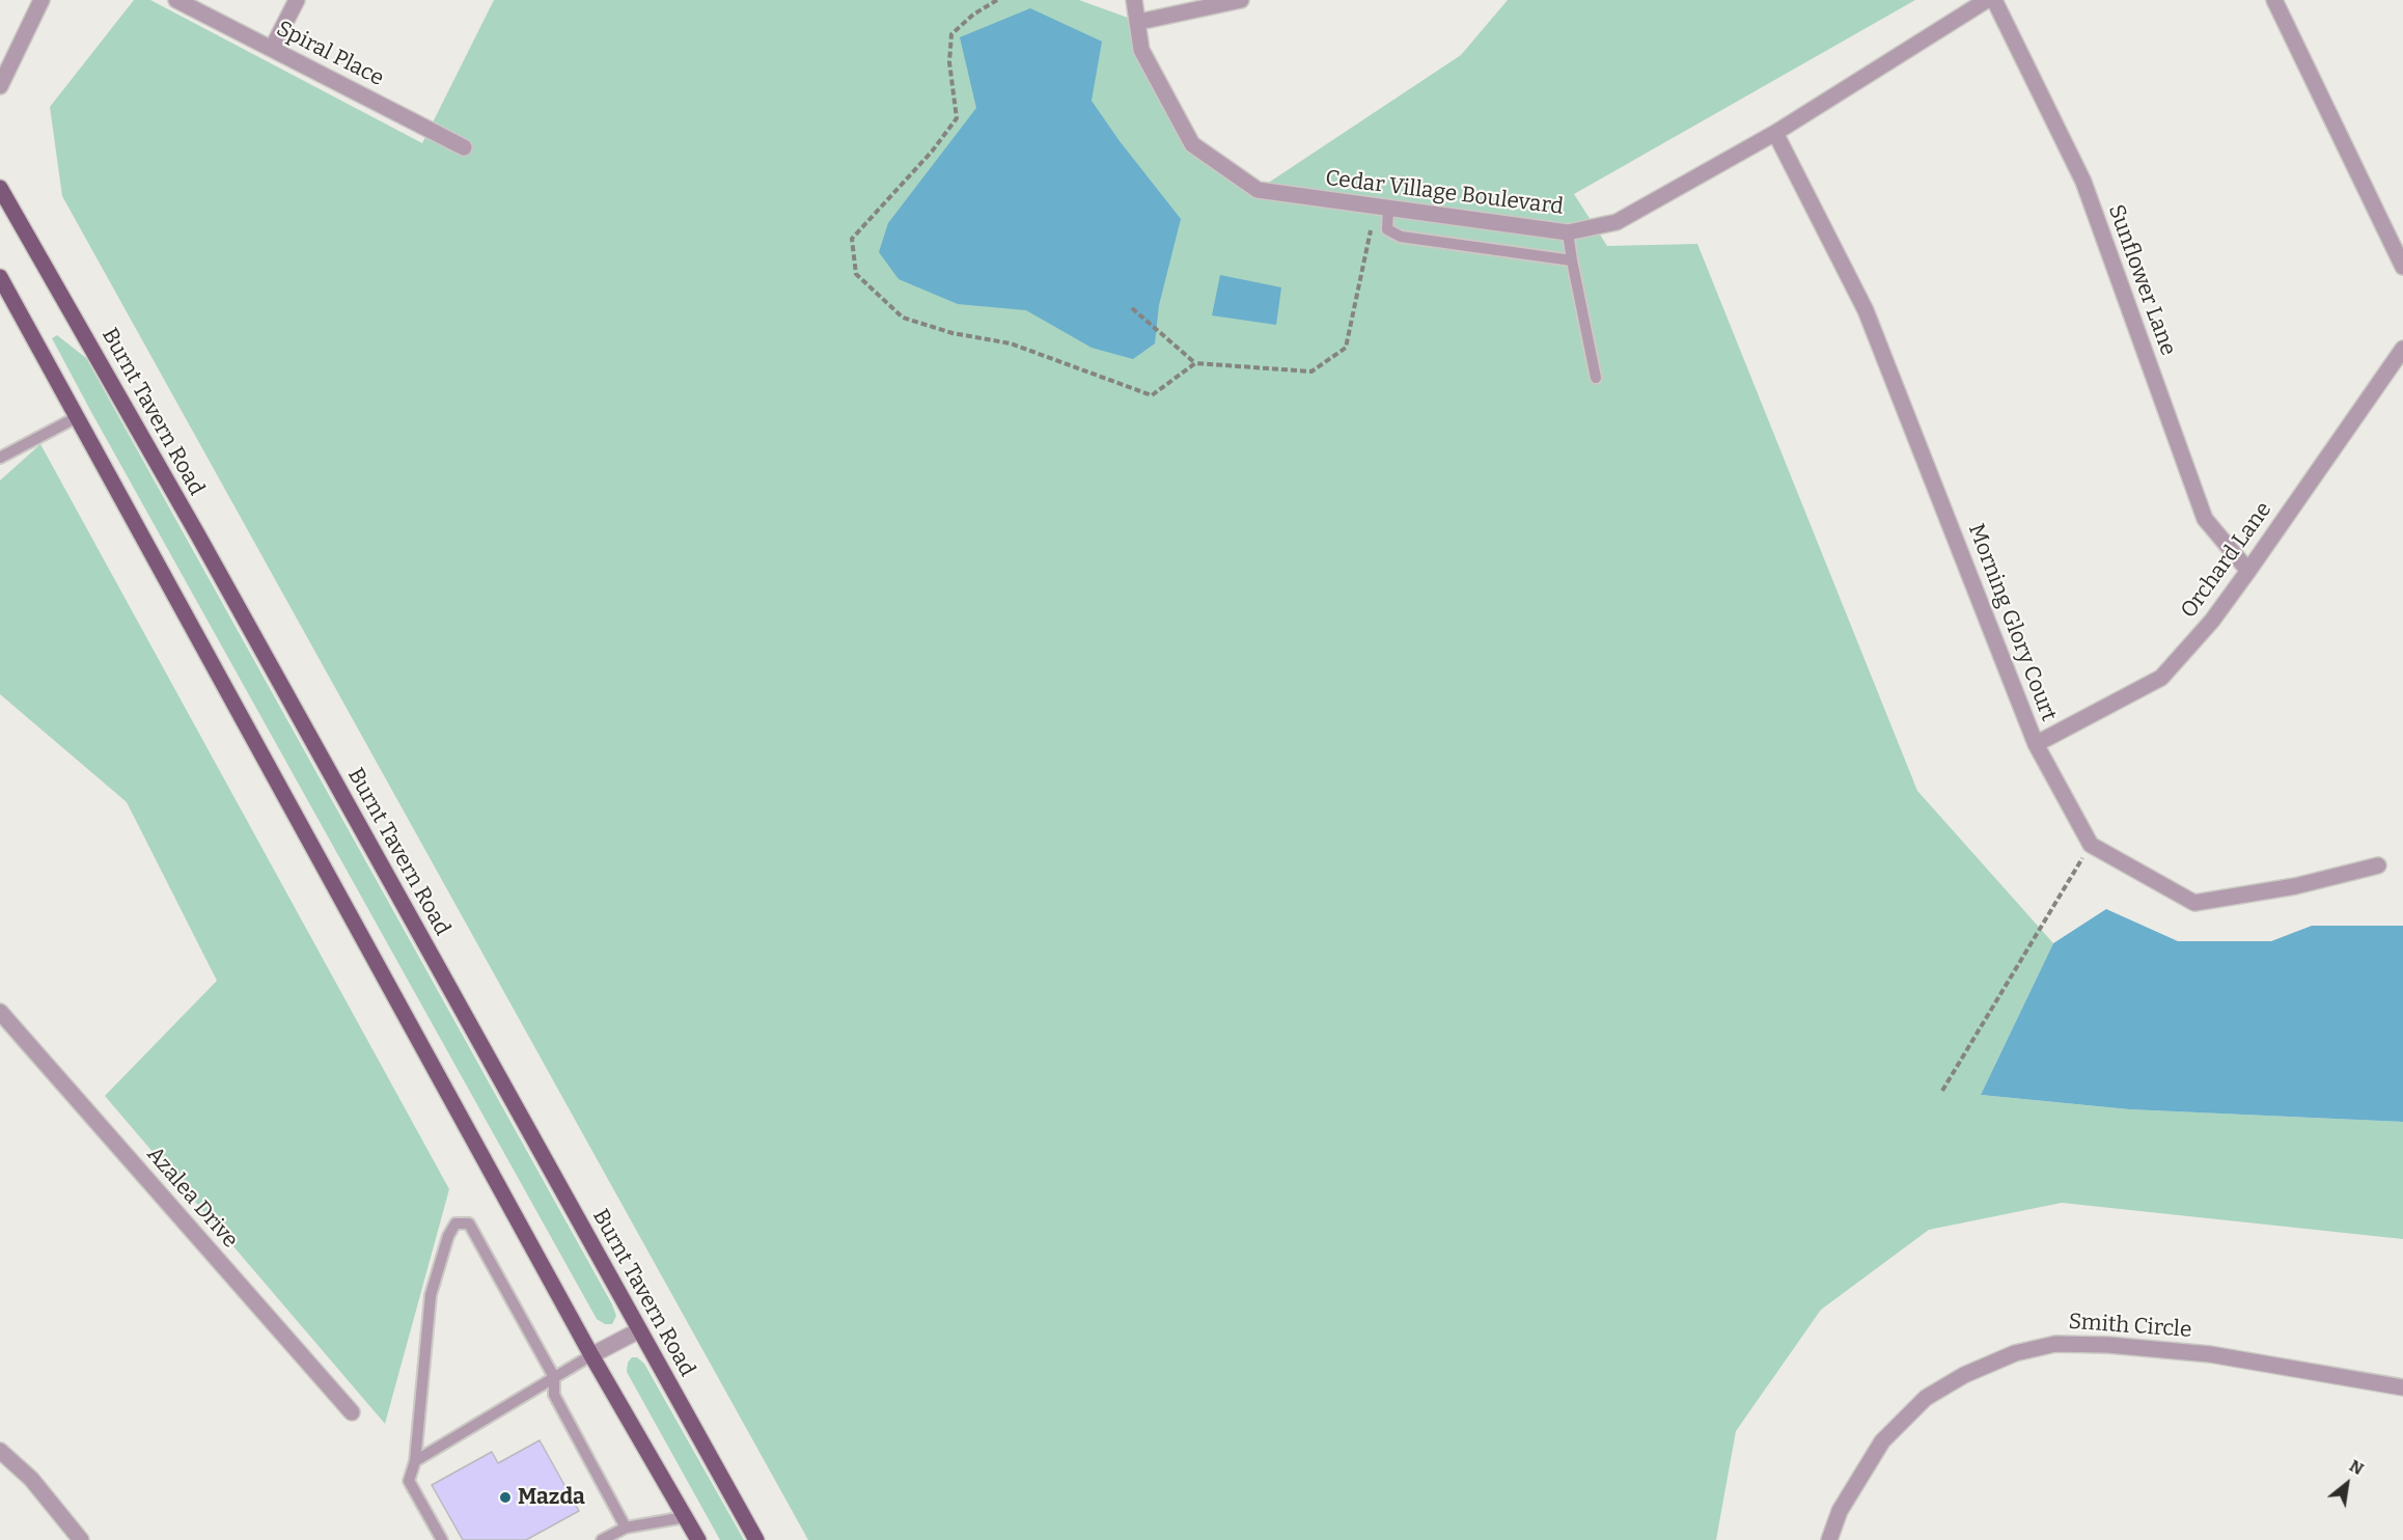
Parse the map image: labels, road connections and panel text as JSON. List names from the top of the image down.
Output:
{
  "streets": {
    "main road": ["Burnt Tavern Road"],
    "street": [
      "Spiral Place",
      "Cedar Village Boulevard",
      "Sunflower Lane",
      "Orchard Lane",
      "Morning Glory Court",
      "Azalea Drive",
      "Smith Circle"
    ]
  },
  "crossings": [
    ["Cedar Village Boulevard", "Morning Glory Court"],
    ["Sunflower Lane", "Orchard Lane"],
    ["Orchard Lane", "Morning Glory Court"]
  ],
  "places": ["Mazda"],
  "north": "top right"
}
